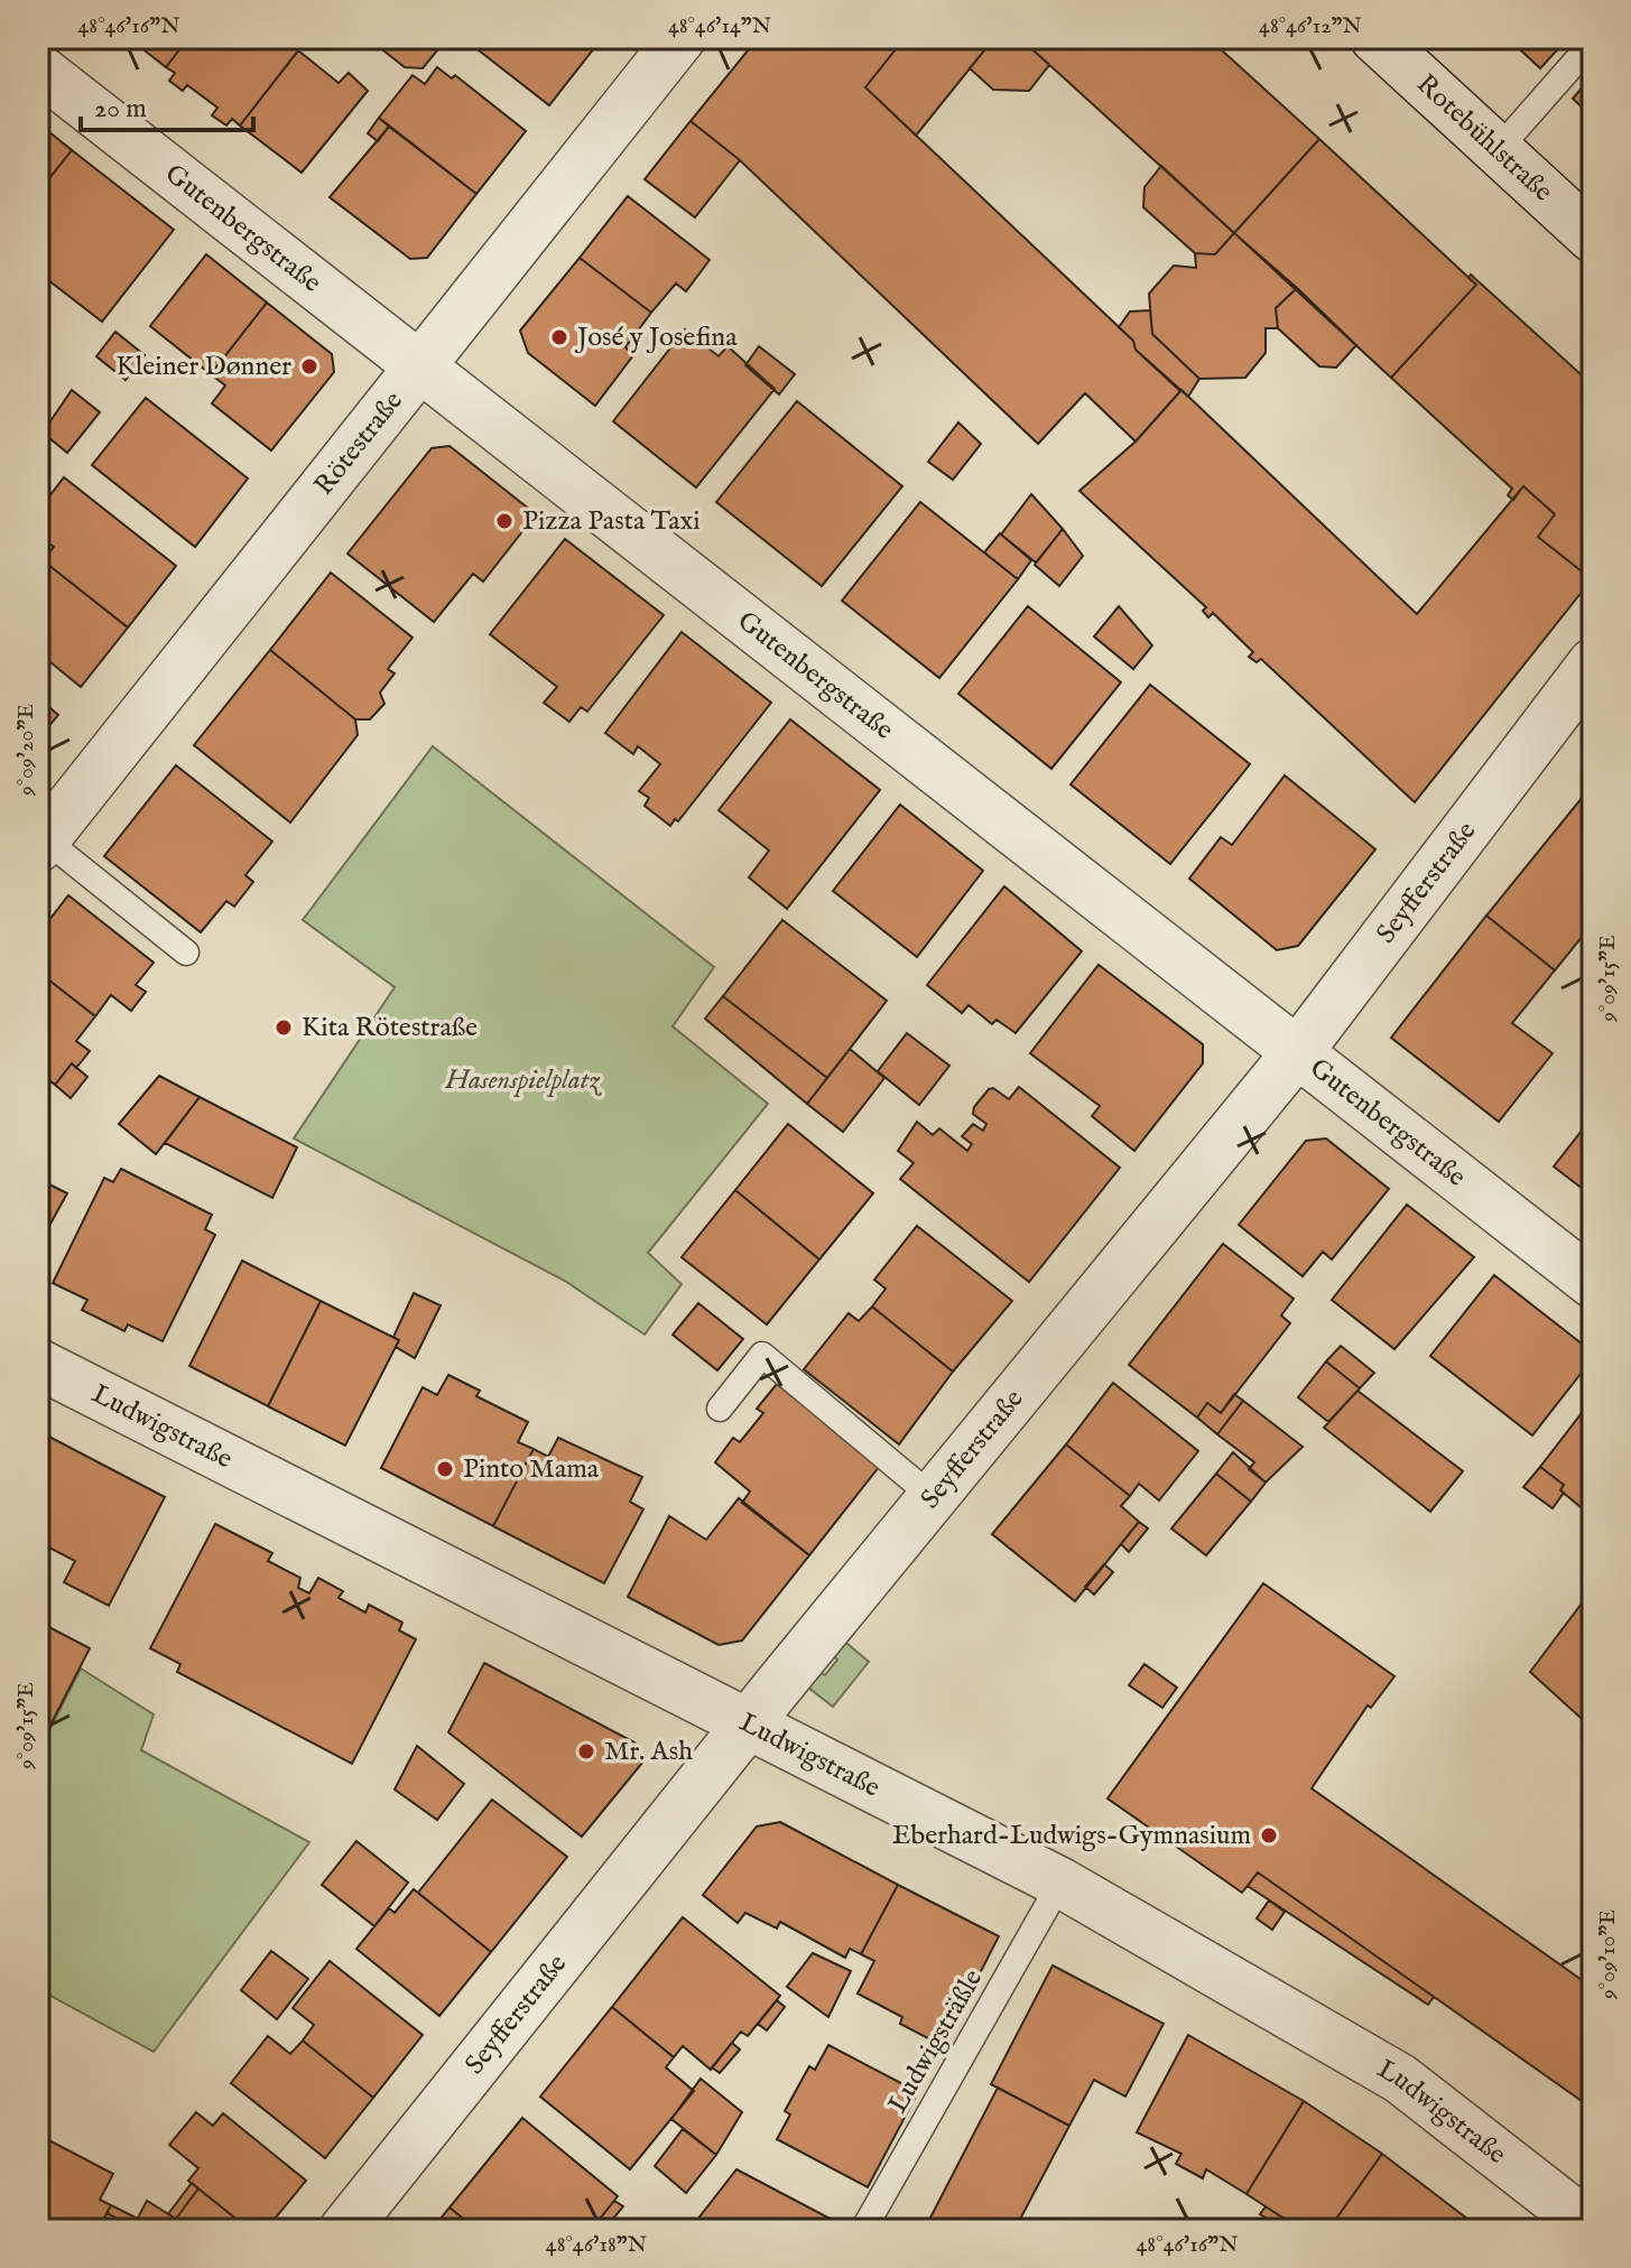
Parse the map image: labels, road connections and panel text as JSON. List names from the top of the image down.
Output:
{
  "streets": {
    "street": [
      "Rotebühlstraße",
      "Gutenbergstraße",
      "Rötestraße",
      "Seyfferstraße",
      "Ludwigstraße"
    ],
    "lane": ["Ludwigsträßle"]
  },
  "crossings": [
    ["Gutenbergstraße", "Rötestraße"],
    ["Gutenbergstraße", "Seyfferstraße"],
    ["Seyfferstraße", "Ludwigstraße"],
    ["Ludwigstraße", "Ludwigsträßle"]
  ],
  "parks": ["Hasenspielplatz"],
  "places": [
    "José y Josefina",
    "Kleiner Dønner",
    "Pizza Pasta Taxi",
    "Kita Rötestraße",
    "Pinto Mama",
    "Mr. Ash",
    "Eberhard-Ludwigs-Gymnasium"
  ],
  "scale_bar": "20 m",
  "coordinates": [
    "48°46'16\"N",
    "48°46'14\"N",
    "48°46'12\"N",
    "9°09'20\"E",
    "9°09'15\"E",
    "9°09'10\"E",
    "48°46'18\"N"
  ]
}
